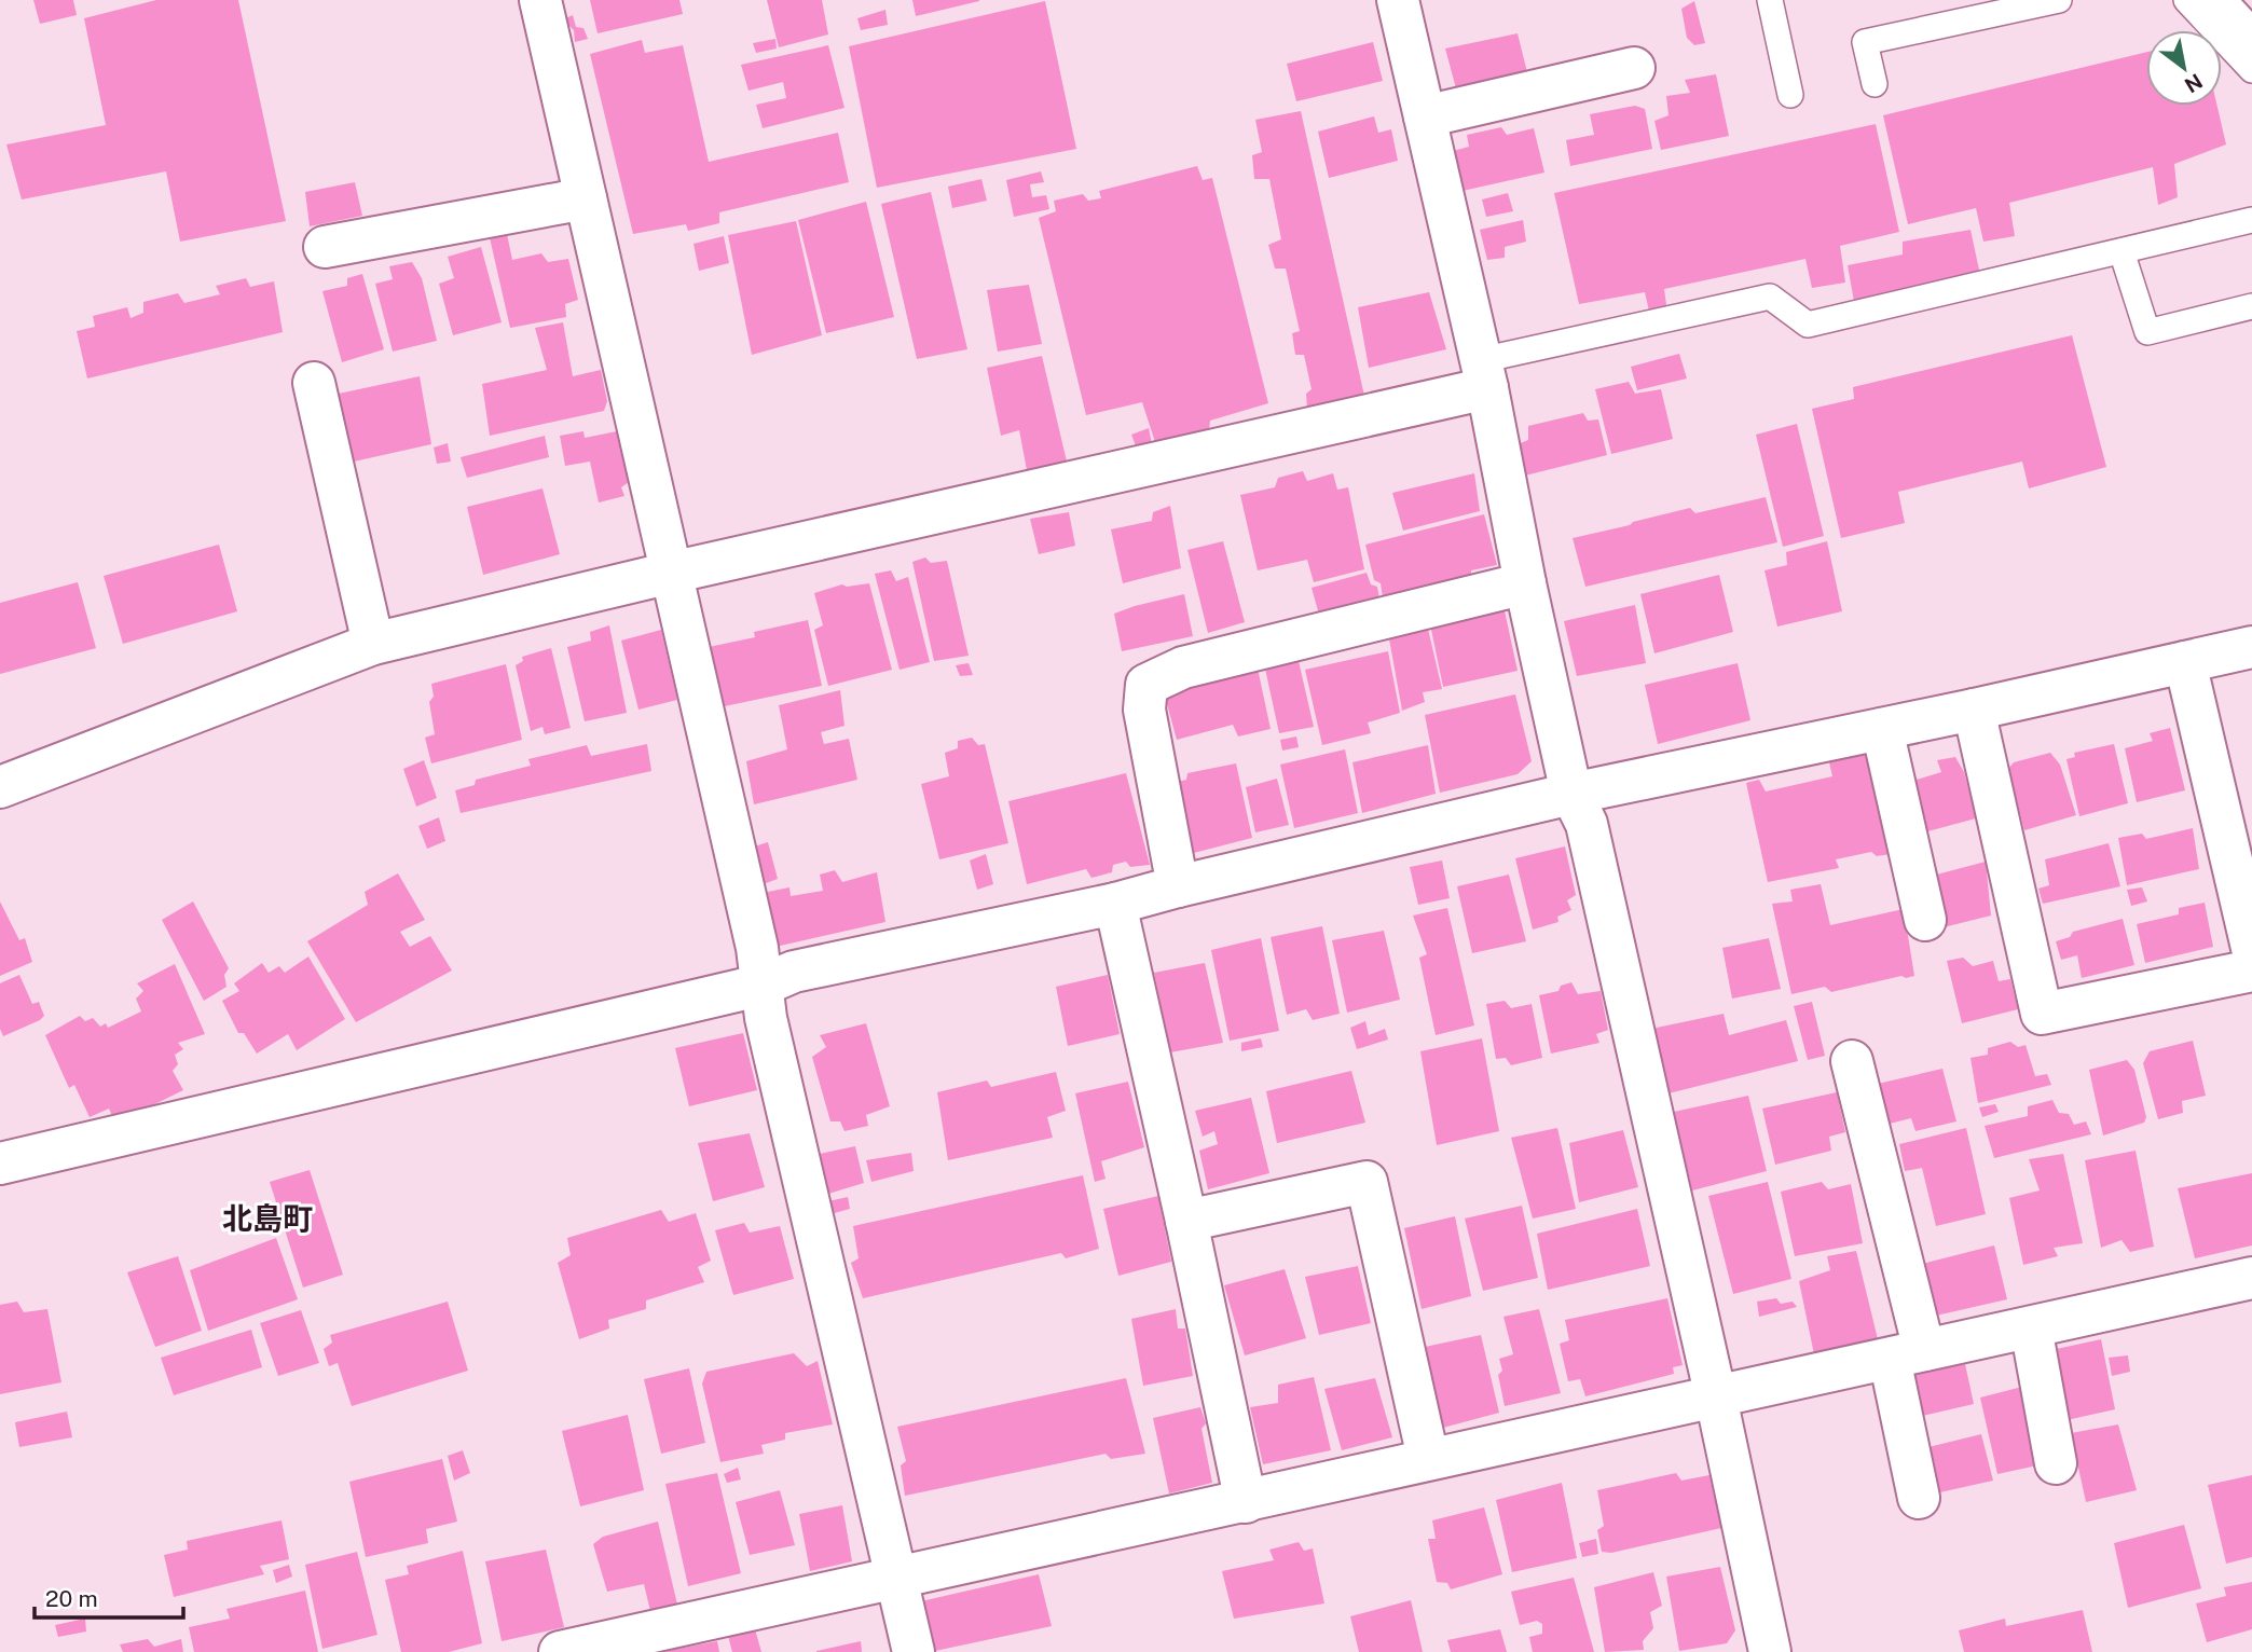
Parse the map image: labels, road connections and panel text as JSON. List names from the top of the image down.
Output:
{
  "districts": ["北島町"],
  "scale_bar": "20 m",
  "north": "bottom right"
}
